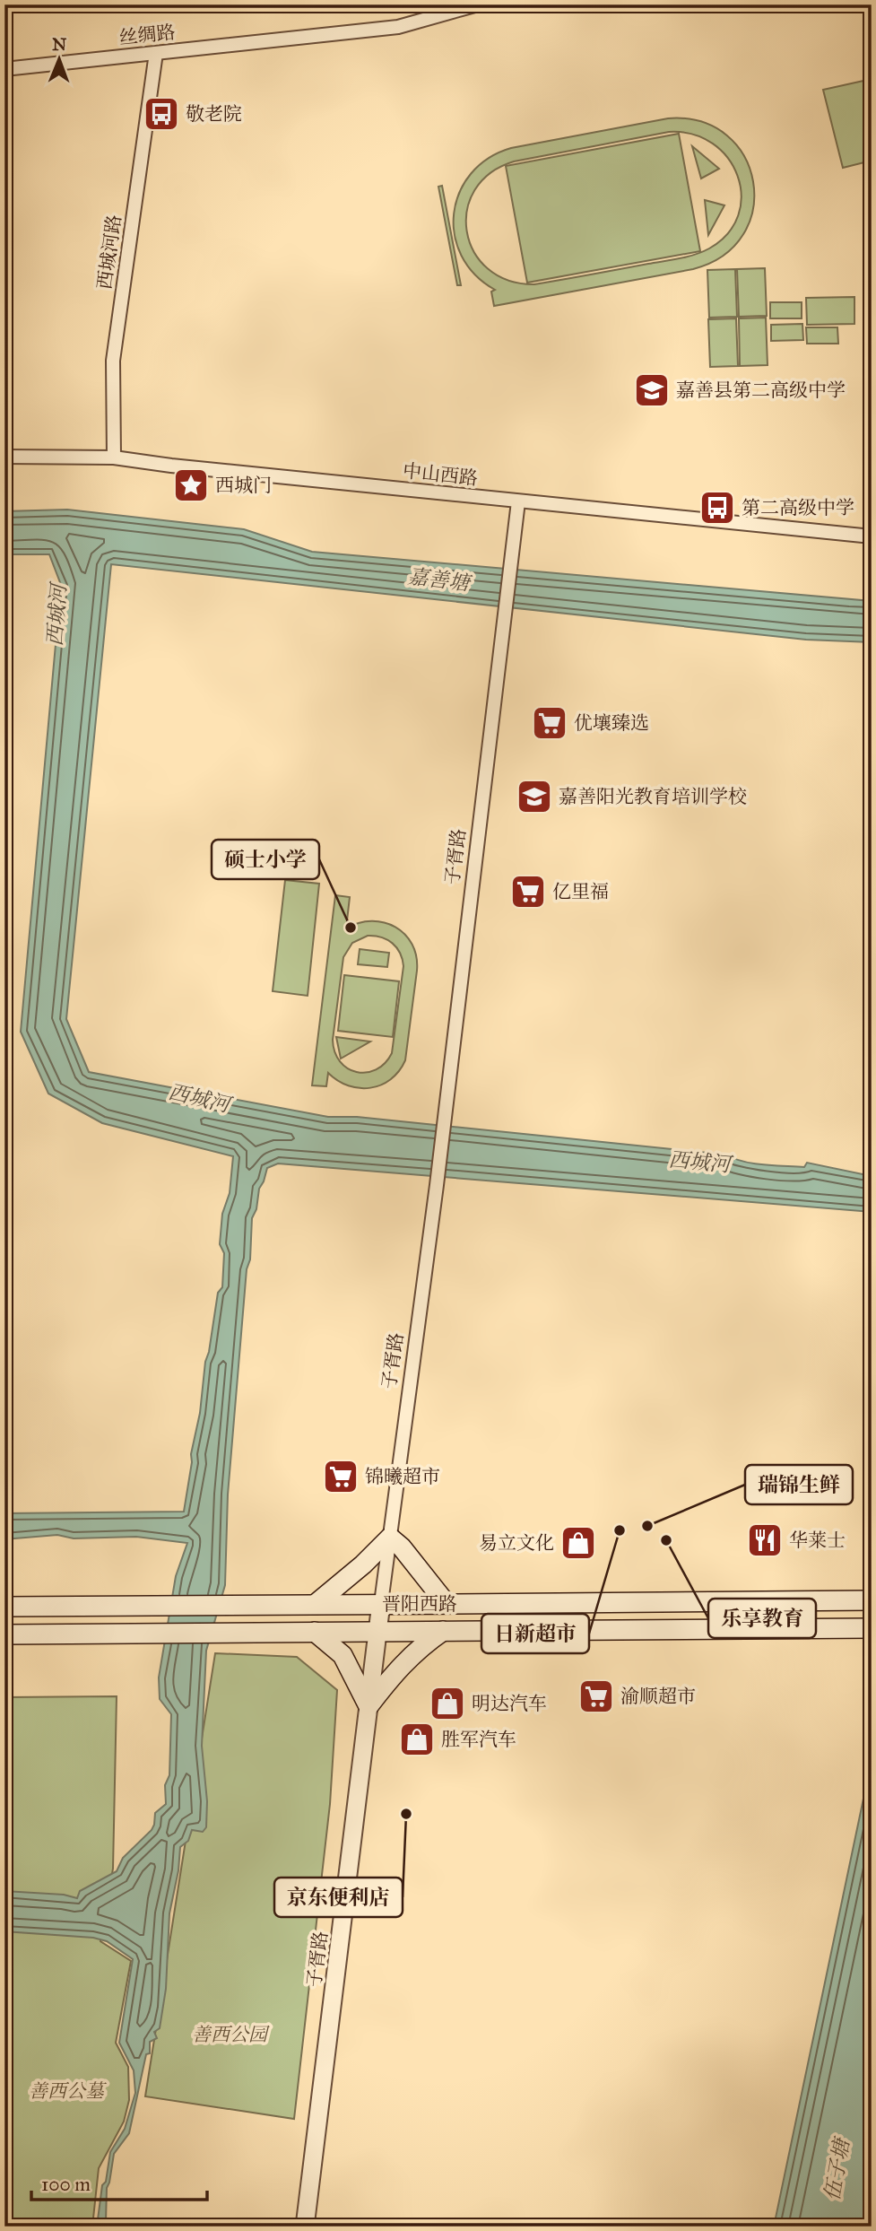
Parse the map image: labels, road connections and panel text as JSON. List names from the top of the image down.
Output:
{
  "streets": {
    "main road": ["晋阳西路"],
    "street": [
      "丝绸路",
      "西城河路",
      "中山西路",
      "子胥路"
    ]
  },
  "crossings": [
    ["丝绸路", "西城河路"],
    ["西城河路", "中山西路"],
    ["中山西路", "子胥路"],
    ["子胥路", "晋阳西路"]
  ],
  "water": ["嘉善塘", "西城河", "伍子塘"],
  "parks": ["善西公园", "善西公墓"],
  "places": {
    "bus stop": ["敬老院", "第二高级中学"],
    "school or university": ["嘉善县第二高级中学", "嘉善阳光教育培训学校"],
    "place": ["西城门"],
    "supermarket": [
      "优壤臻选",
      "亿里福",
      "锦曦超市",
      "渝顺超市"
    ],
    "other": [
      "硕士小学",
      "瑞锦生鲜",
      "日新超市",
      "乐享教育",
      "京东便利店"
    ],
    "restaurant": ["华莱士"],
    "shop": ["易立文化", "明达汽车", "胜军汽车"]
  },
  "scale_bar": "100 m",
  "north": "top"
}
